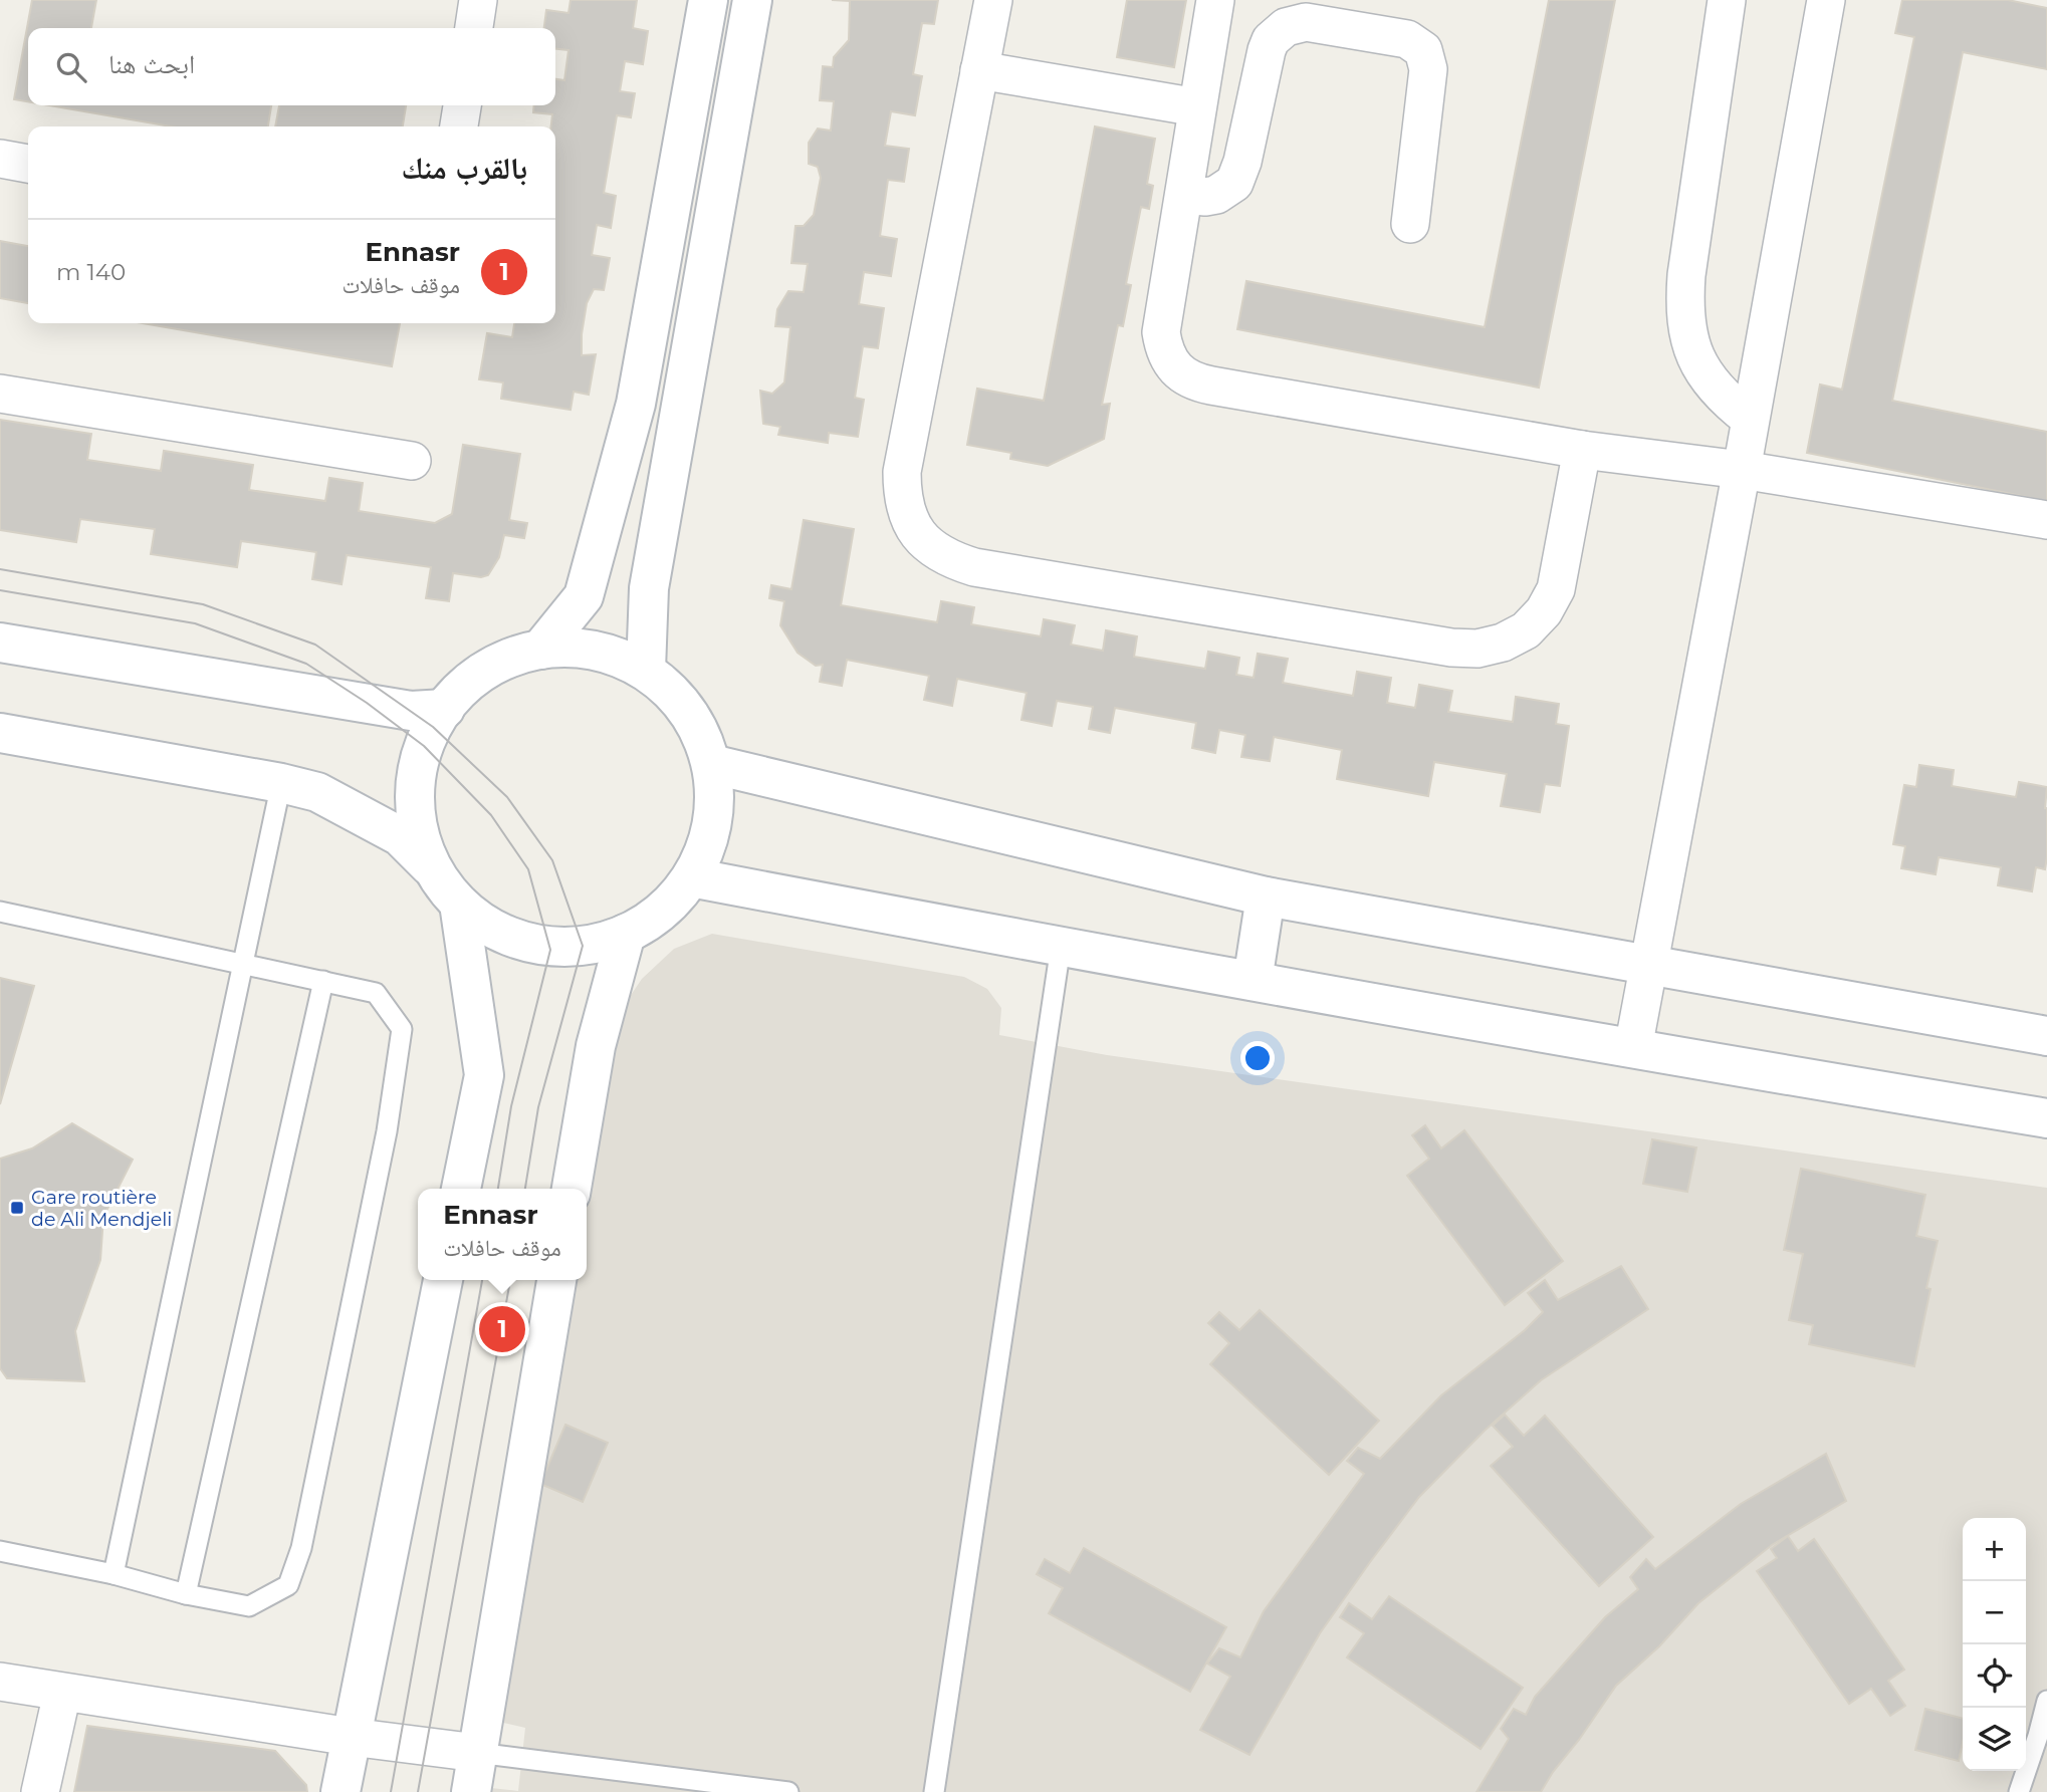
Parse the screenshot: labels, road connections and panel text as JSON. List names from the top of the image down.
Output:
{
  "places": {
    "transit": ["Gare routière de Ali Mendjeli"]
  },
  "page": {
    "search": "ابحث هنا",
    "heading": "بالقرب منك",
    "list": [
      {
        "mark": "1",
        "name": "Ennasr",
        "note": "موقف حافلات",
        "value": "140 m"
      }
    ],
    "popup": ["Ennasr", "موقف حافلات"],
    "pins": "1",
    "map_buttons": ["+", "−"]
  }
}
